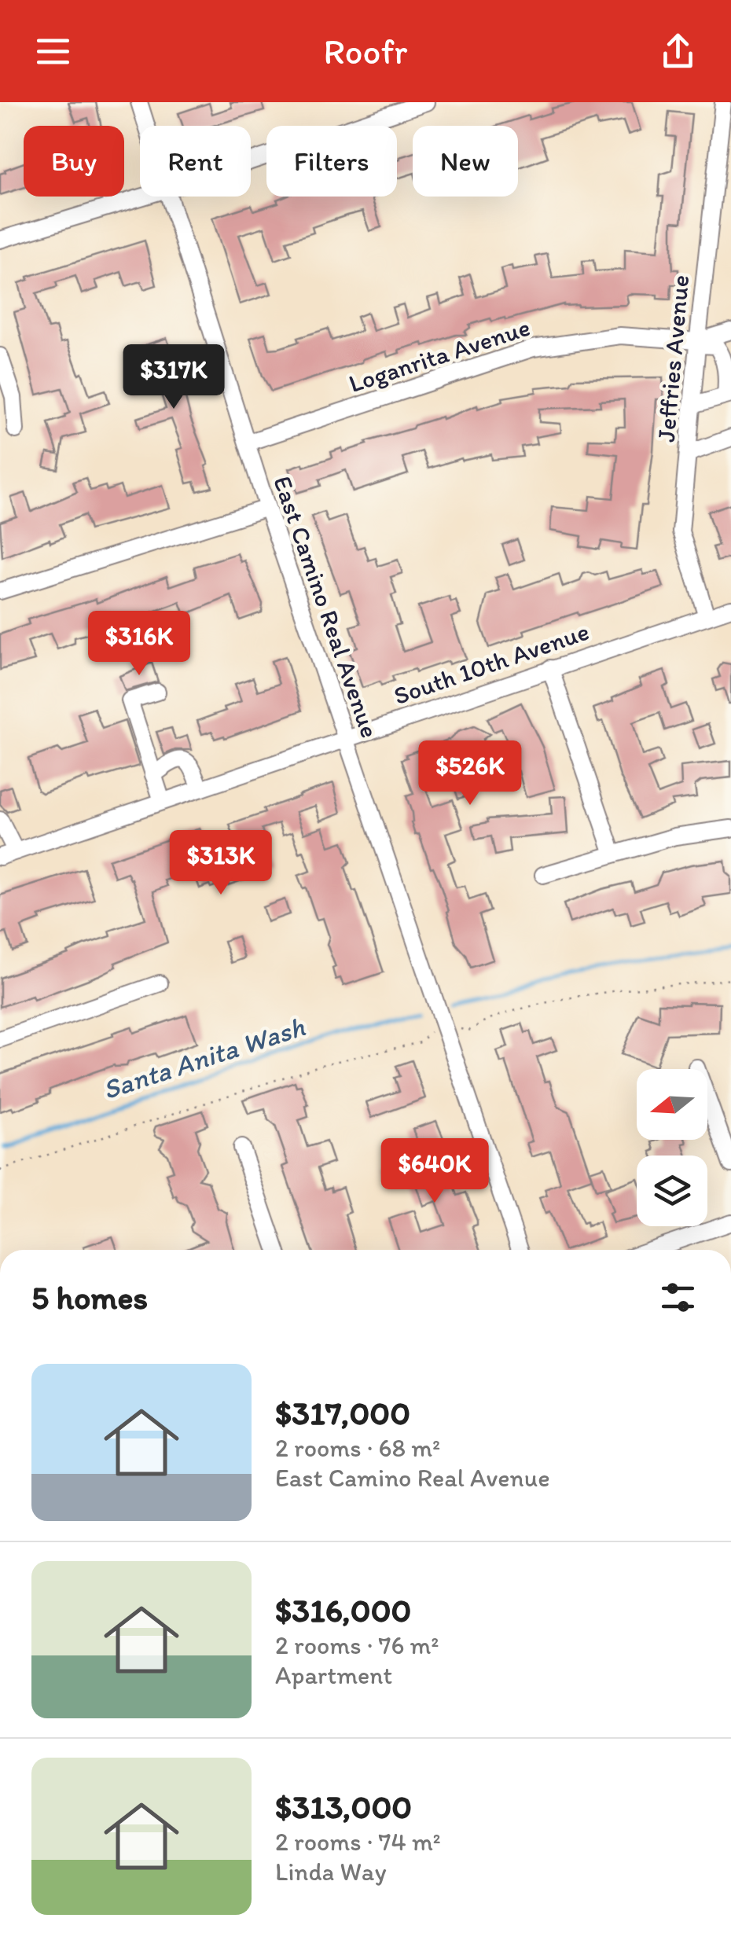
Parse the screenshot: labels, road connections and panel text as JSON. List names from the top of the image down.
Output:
{
  "streets": {
    "street": [
      "Loganrita Avenue",
      "Jeffries Avenue",
      "East Camino Real Avenue",
      "South 10th Avenue"
    ]
  },
  "crossings": [
    ["Loganrita Avenue", "Jeffries Avenue"],
    ["Loganrita Avenue", "East Camino Real Avenue"],
    ["Jeffries Avenue", "South 10th Avenue"],
    ["East Camino Real Avenue", "South 10th Avenue"]
  ],
  "water": ["Santa Anita Wash"],
  "north": "left",
  "page": {
    "header": "Roofr",
    "chip": [
      "Buy",
      "Rent",
      "Filters",
      "New"
    ],
    "price": [
      "$317K",
      "$316K",
      "$526K",
      "$313K",
      "$640K"
    ],
    "heading": "5 homes",
    "list": [
      {
        "name": "$317,000",
        "note": "2 rooms · 68 m² · East Camino Real Avenue"
      },
      {
        "name": "$316,000",
        "note": "2 rooms · 76 m² · Apartment"
      },
      {
        "name": "$313,000",
        "note": "2 rooms · 74 m² · Linda Way"
      }
    ]
  }
}
